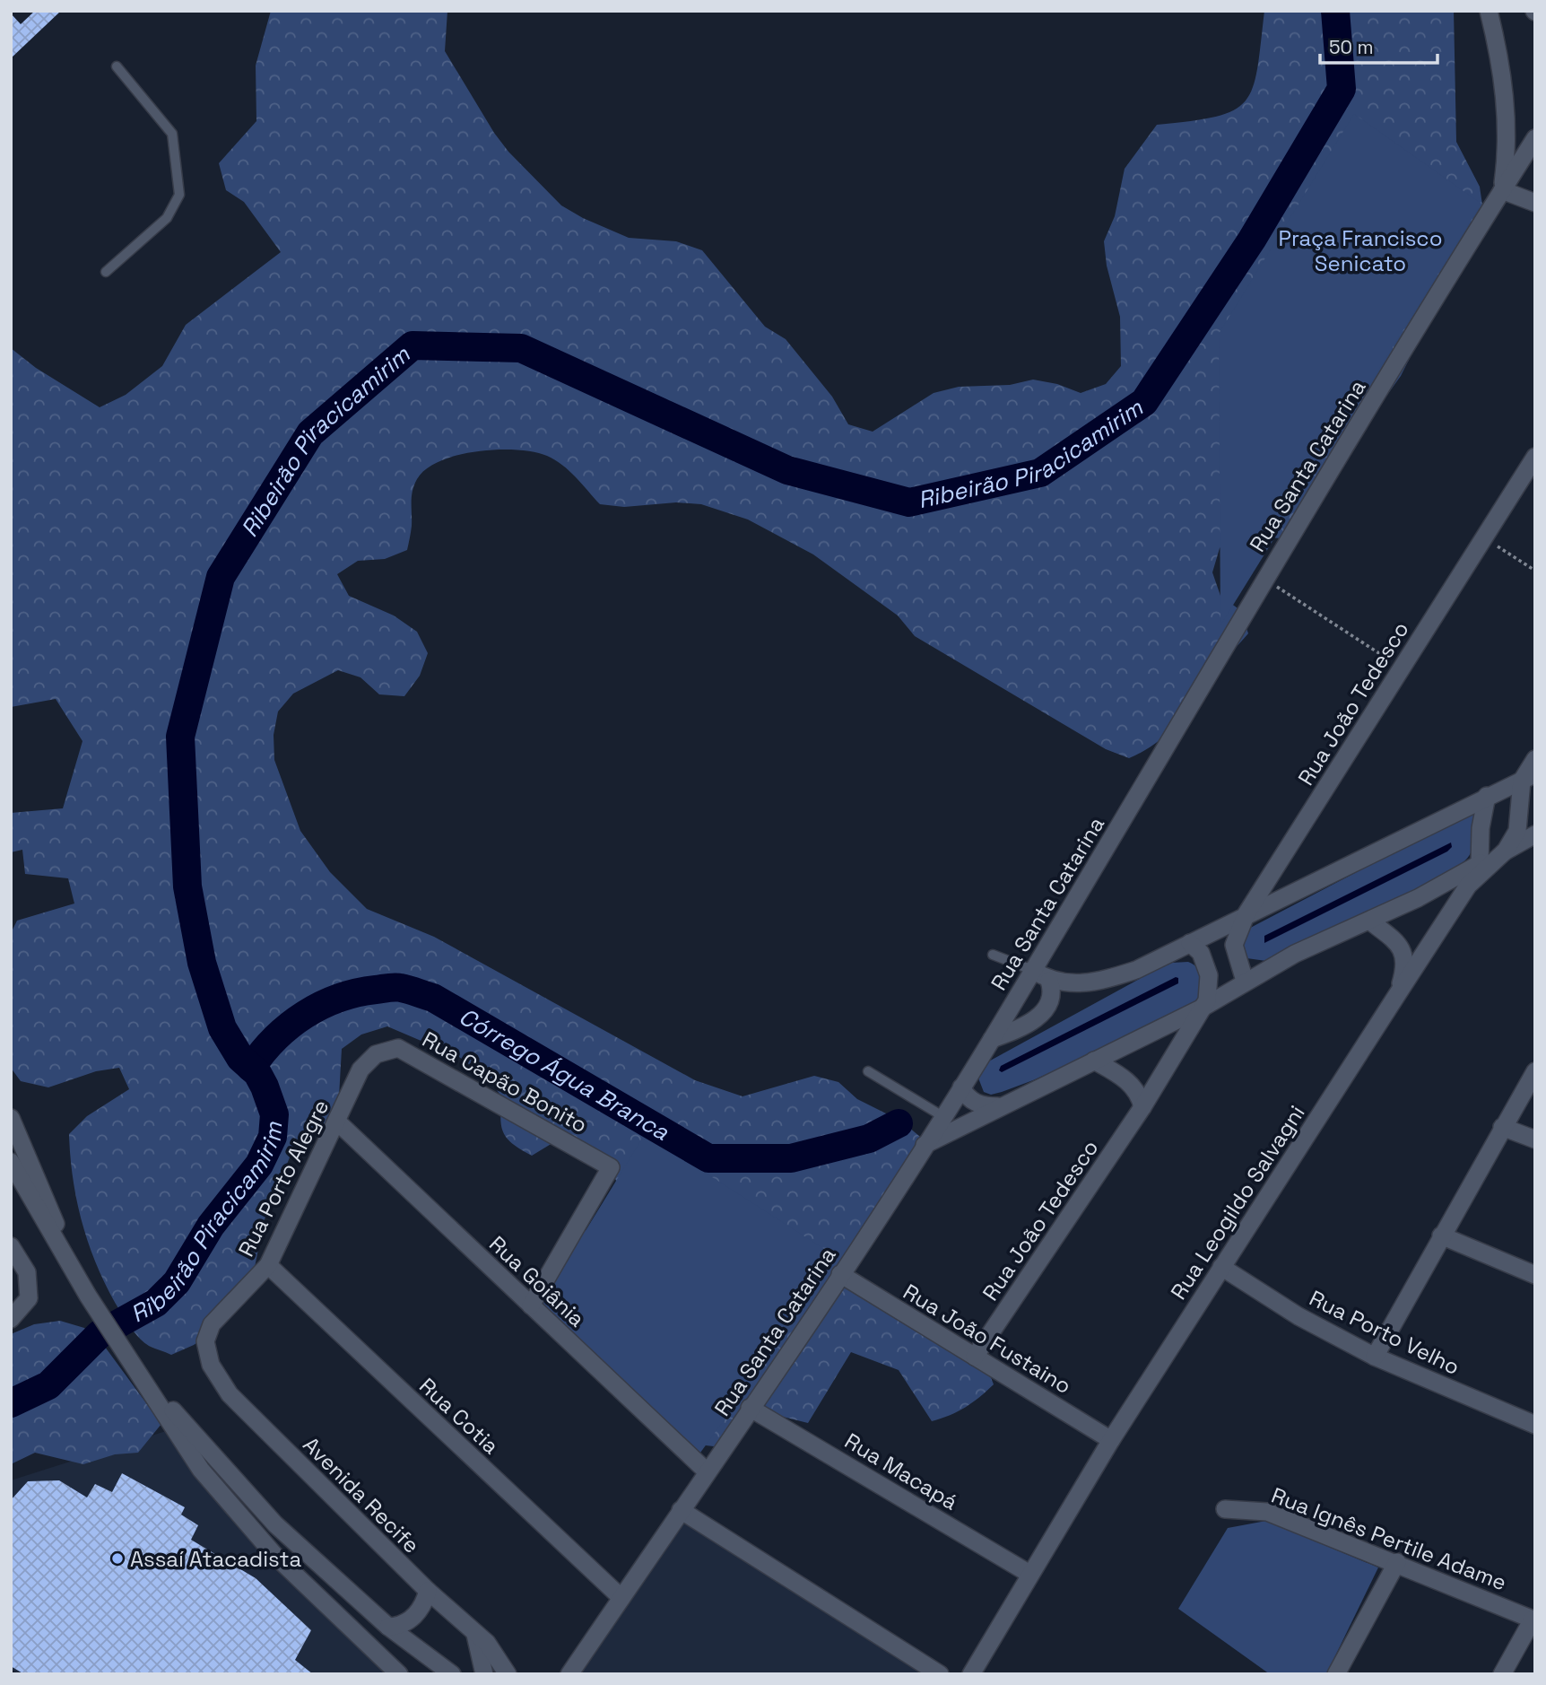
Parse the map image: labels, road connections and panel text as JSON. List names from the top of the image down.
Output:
{
  "streets": {
    "street": [
      "Rua Santa Catarina",
      "Rua João Tedesco",
      "Rua Capão Bonito",
      "Rua Porto Alegre",
      "Rua Leogildo Salvagni",
      "Rua Goiânia",
      "Rua Porto Velho",
      "Rua João Fustaino",
      "Rua Cotia",
      "Rua Macapá",
      "Avenida Recife",
      "Rua Ignês Pertile Adame"
    ]
  },
  "crossings": [
    ["Rua Santa Catarina", "Rua Goiânia"],
    ["Rua Santa Catarina", "Rua João Fustaino"],
    ["Rua Santa Catarina", "Rua Cotia"],
    ["Rua Santa Catarina", "Rua Macapá"],
    ["Rua João Tedesco", "Rua João Fustaino"],
    ["Rua Capão Bonito", "Rua Porto Alegre"],
    ["Rua Capão Bonito", "Rua Goiânia"],
    ["Rua Porto Alegre", "Rua Goiânia"],
    ["Rua Porto Alegre", "Rua Cotia"],
    ["Rua Porto Alegre", "Avenida Recife"],
    ["Rua Leogildo Salvagni", "Rua Porto Velho"],
    ["Rua Leogildo Salvagni", "Rua João Fustaino"],
    ["Rua Leogildo Salvagni", "Rua Macapá"]
  ],
  "water": ["Ribeirão Piracicamirim", "Córrego Água Branca"],
  "parks": ["Praça Francisco Senicato"],
  "places": ["Assaí Atacadista"],
  "scale_bar": "50 m"
}
